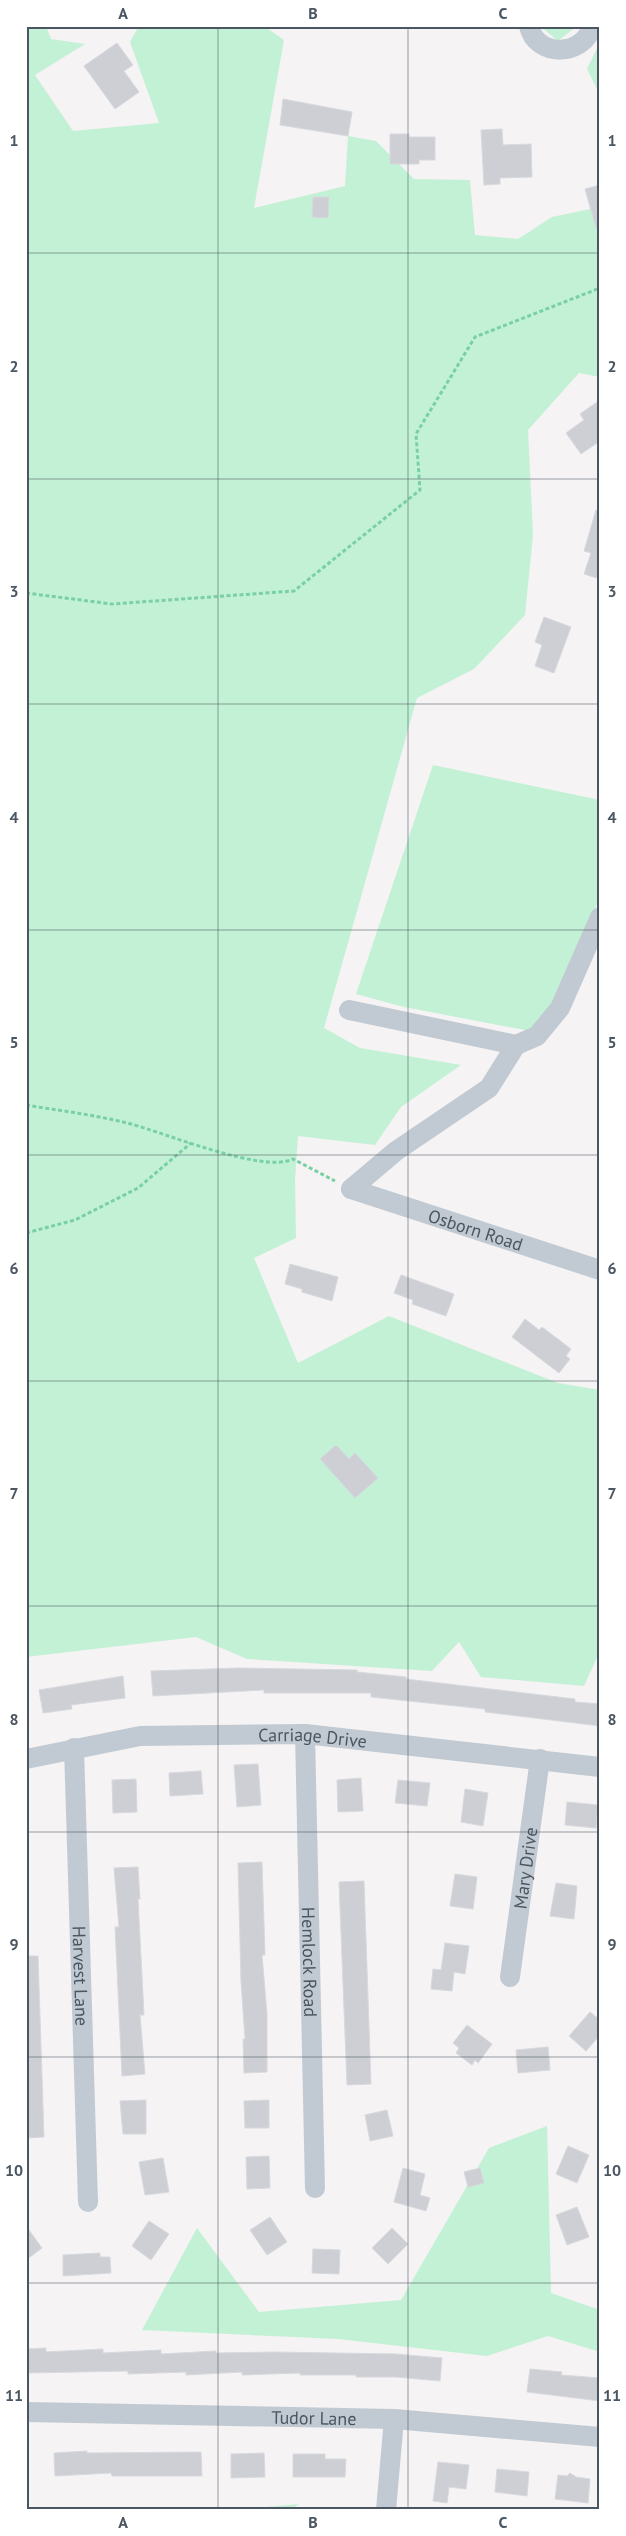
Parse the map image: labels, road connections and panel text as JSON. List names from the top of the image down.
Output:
{
  "streets": {
    "street": [
      "Osborn Road",
      "Carriage Drive",
      "Mary Drive",
      "Hemlock Road",
      "Harvest Lane",
      "Tudor Lane"
    ]
  },
  "crossings": [
    ["Carriage Drive", "Mary Drive"],
    ["Carriage Drive", "Hemlock Road"],
    ["Carriage Drive", "Harvest Lane"]
  ],
  "grid": {
    "columns": ["A", "B", "C"],
    "rows": [
      "1",
      "2",
      "3",
      "4",
      "5",
      "6",
      "7",
      "8",
      "9",
      "10",
      "11"
    ]
  }
}
